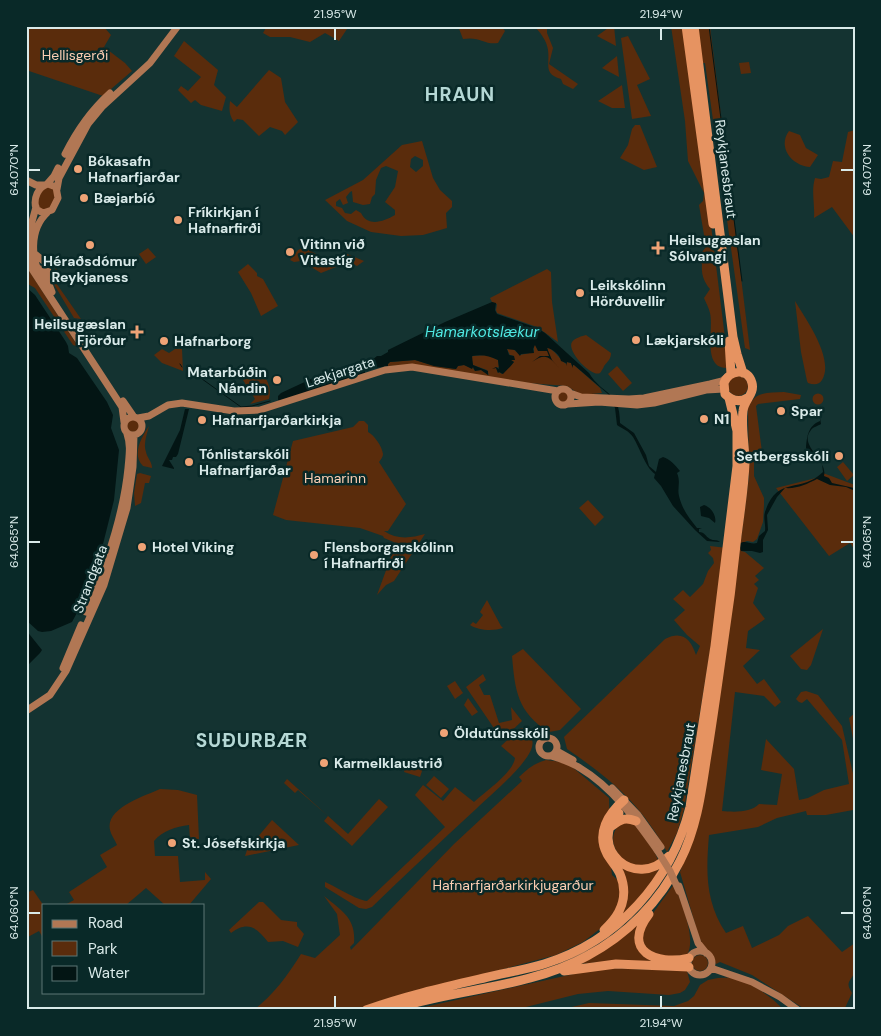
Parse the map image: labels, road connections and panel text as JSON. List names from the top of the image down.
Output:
{
  "streets": {
    "highway": ["Reykjanesbraut"],
    "main road": ["Lækjargata", "Strandgata"]
  },
  "crossings": [
    ["Lækjargata", "Strandgata"]
  ],
  "districts": ["HRAUN", "SUÐURBÆR"],
  "water": ["Hamarkotslækur"],
  "parks": ["Hellisgerði", "Hamarinn", "Hafnarfjarðarkirkjugarður"],
  "places": {
    "other": [
      "Bókasafn Hafnarfjarðar",
      "Bæjarbíó",
      "Fríkirkjan í Hafnarfirði",
      "Héraðsdómur Reykjaness",
      "Vitinn við Vitastíg",
      "Leikskólinn Hörðuvellir",
      "Lækjarskóli",
      "Hafnarborg",
      "Matarbúðin Nándin",
      "Spar",
      "N1",
      "Hafnarfjarðarkirkja",
      "Setbergsskóli",
      "Tónlistarskóli Hafnarfjarðar",
      "Hotel Viking",
      "Flensborgarskólinn í Hafnarfirði",
      "Öldutúnsskóli",
      "Karmelklaustrið",
      "St. Jósefskirkja"
    ],
    "health": ["Heilsugæslan Sólvangi", "Heilsugæslan Fjörður"]
  },
  "legend": ["Road", "Park", "Water"],
  "coordinates": [
    "21.95°W",
    "21.94°W",
    "64.070°N",
    "64.065°N",
    "64.060°N"
  ]
}
